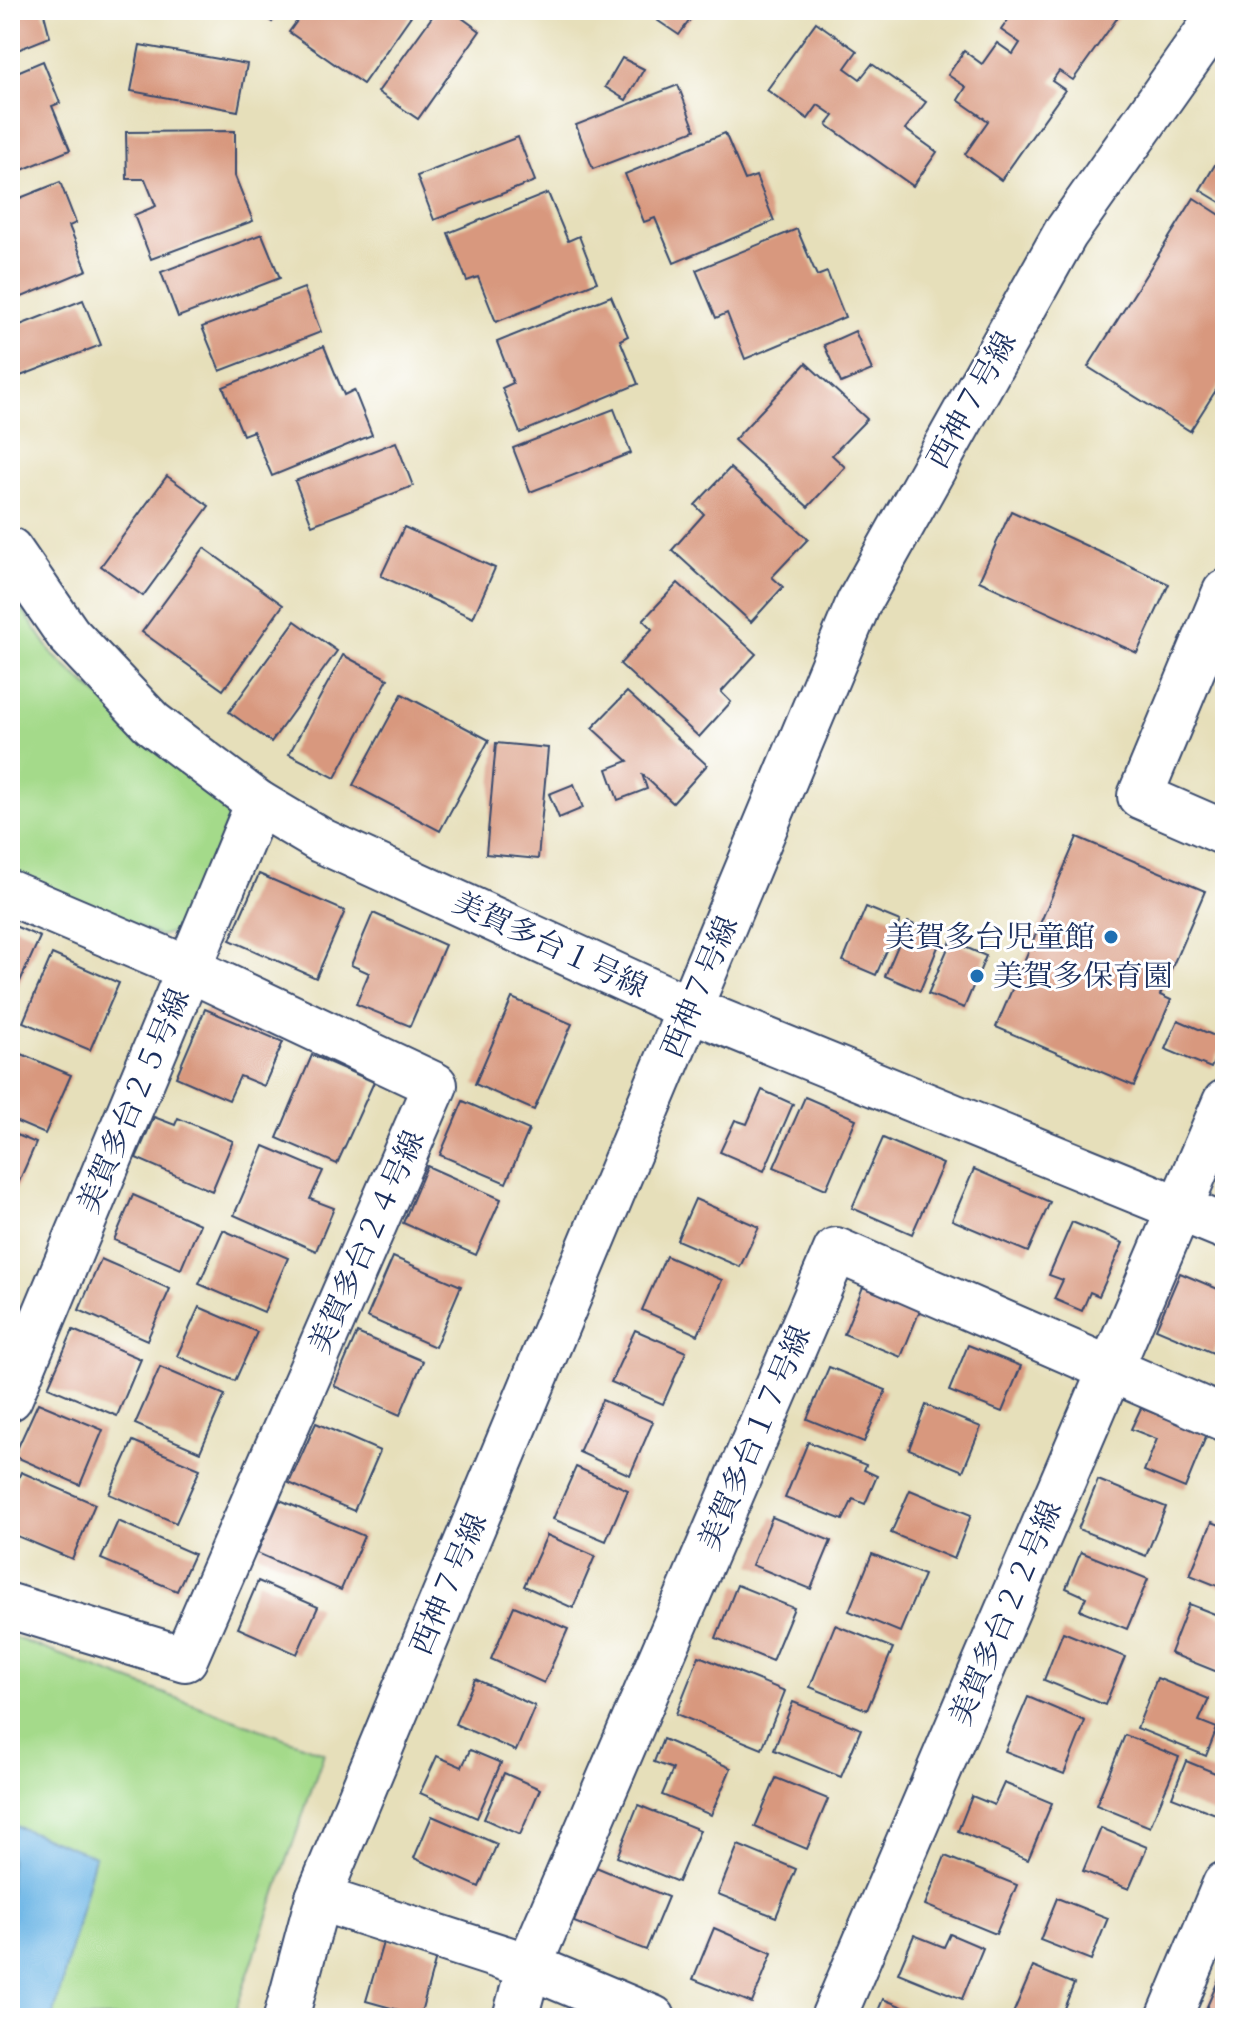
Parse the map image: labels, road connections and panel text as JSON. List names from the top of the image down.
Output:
{
  "streets": {
    "street": [
      "西神７号線",
      "美賀多台１号線",
      "美賀多台２５号線",
      "美賀多台２４号線",
      "美賀多台１７号線",
      "美賀多台２２号線"
    ]
  },
  "crossings": [
    ["西神７号線", "美賀多台１号線"],
    ["美賀多台１号線", "美賀多台２５号線"],
    ["美賀多台１号線", "美賀多台２２号線"],
    ["美賀多台２５号線", "美賀多台２４号線"],
    ["美賀多台１７号線", "美賀多台２２号線"]
  ],
  "places": ["美賀多台児童館", "美賀多保育園"]
}
